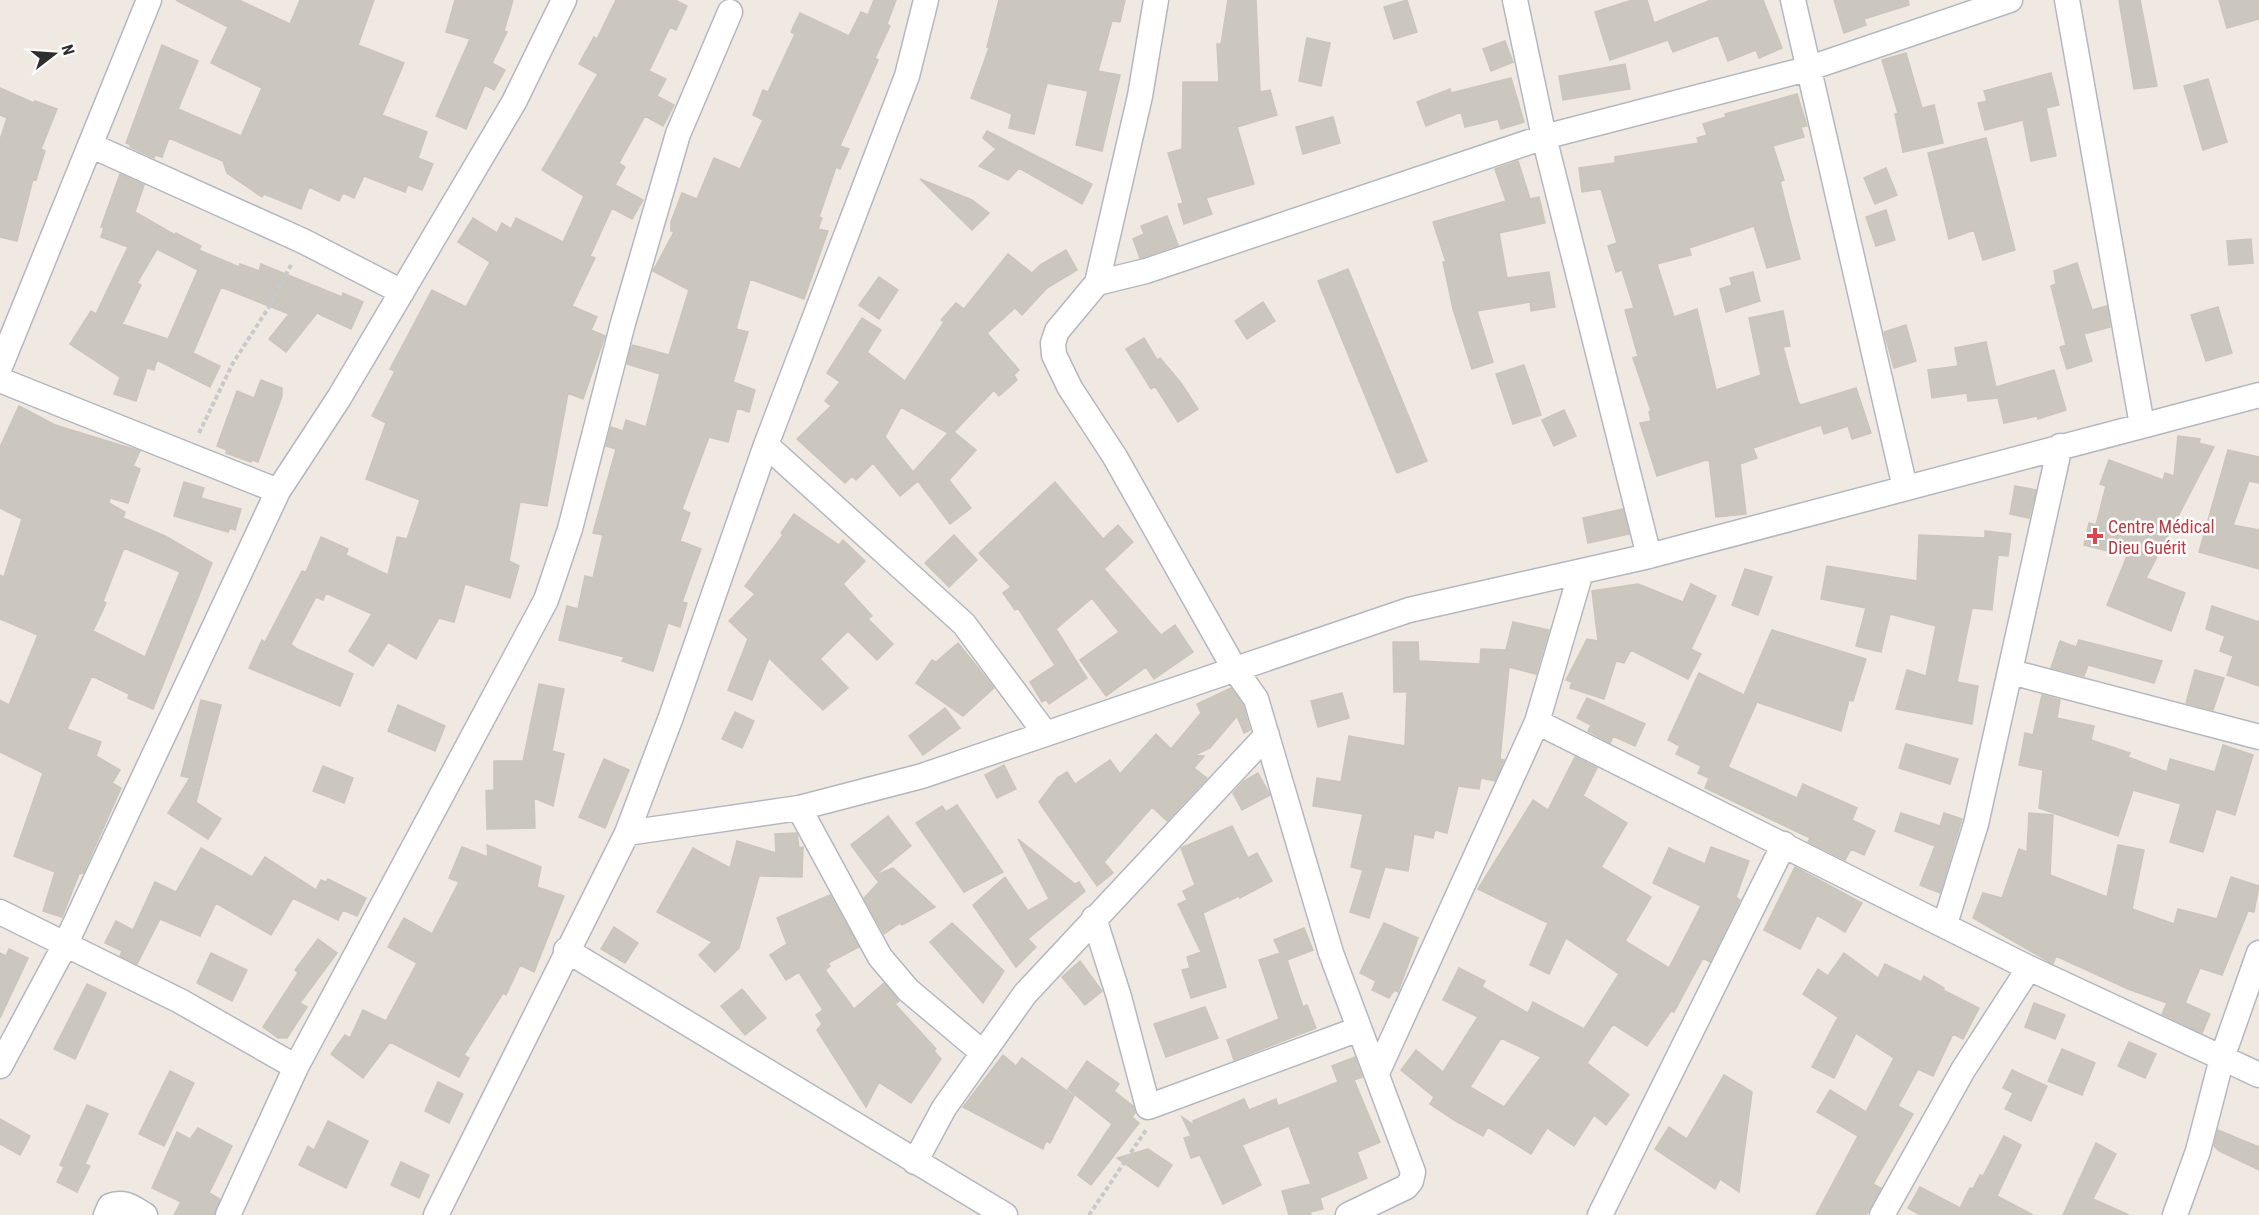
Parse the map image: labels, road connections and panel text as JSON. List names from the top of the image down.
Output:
{
  "places": {
    "health": ["Centre Médical Dieu Guérit"]
  },
  "north": "right"
}
